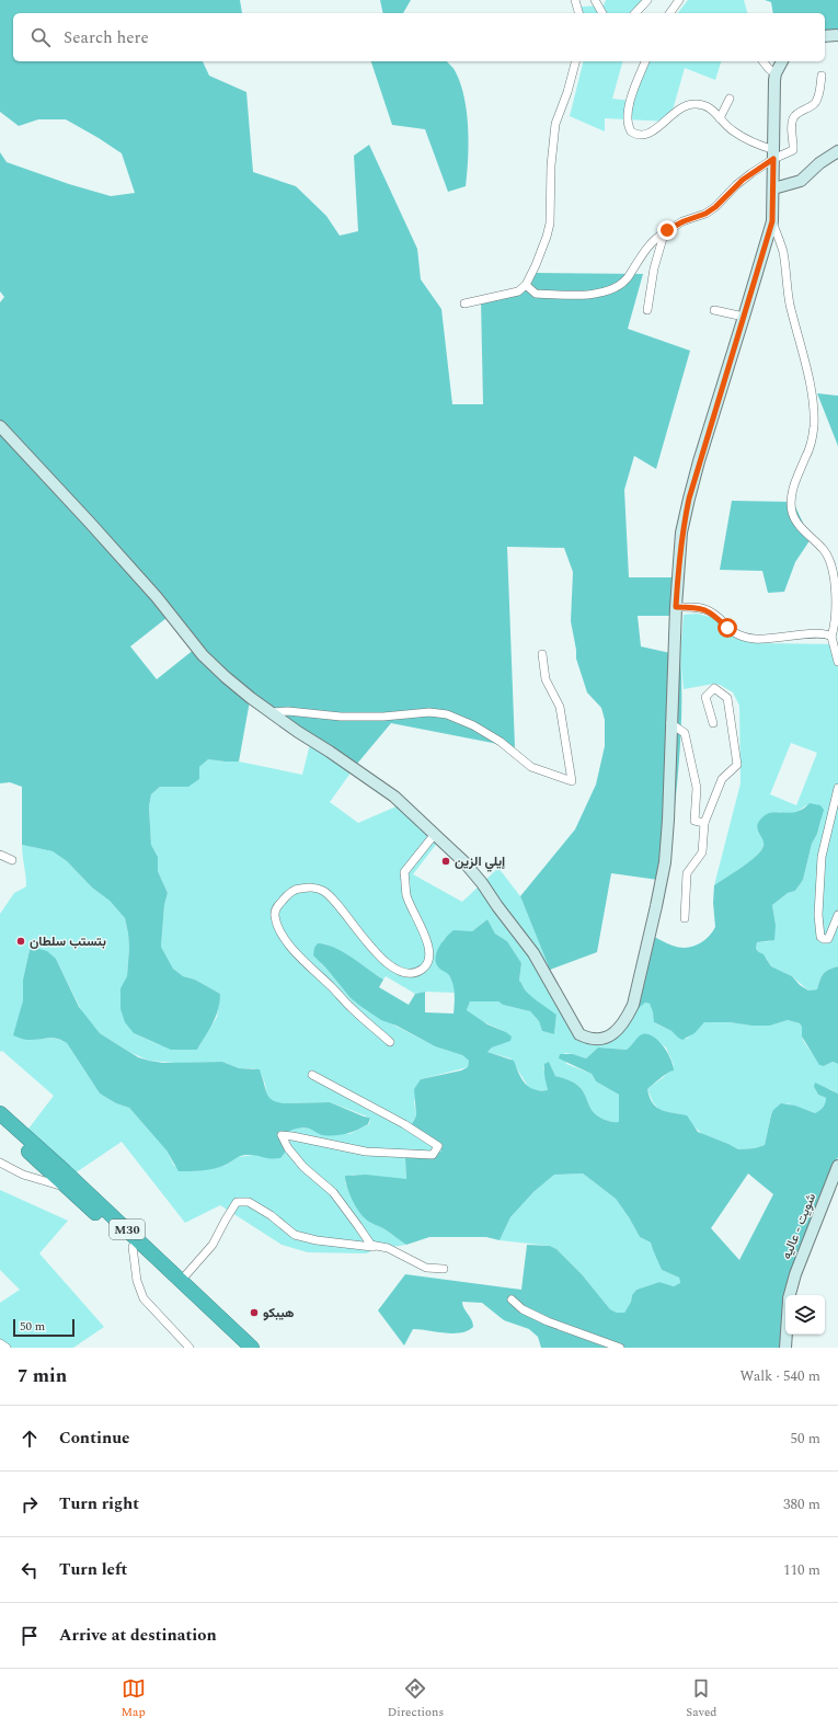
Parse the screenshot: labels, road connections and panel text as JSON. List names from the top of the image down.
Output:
{
  "streets": {
    "highway": ["M30"],
    "main road": ["شويت - عاليه"]
  },
  "places": ["إيلي الزين", "بتستب سلطان", "هيبكو"],
  "scale_bar": "50 m",
  "page": {
    "search": "Search here",
    "scale": "50 m",
    "heading": ["7 min", "Walk · 540 m"],
    "list": [
      ["Continue", "50 m"],
      ["Turn right", "380 m"],
      ["Turn left", "110 m"],
      "Arrive at destination"
    ],
    "nav": ["Map", "Directions", "Saved"]
  }
}
